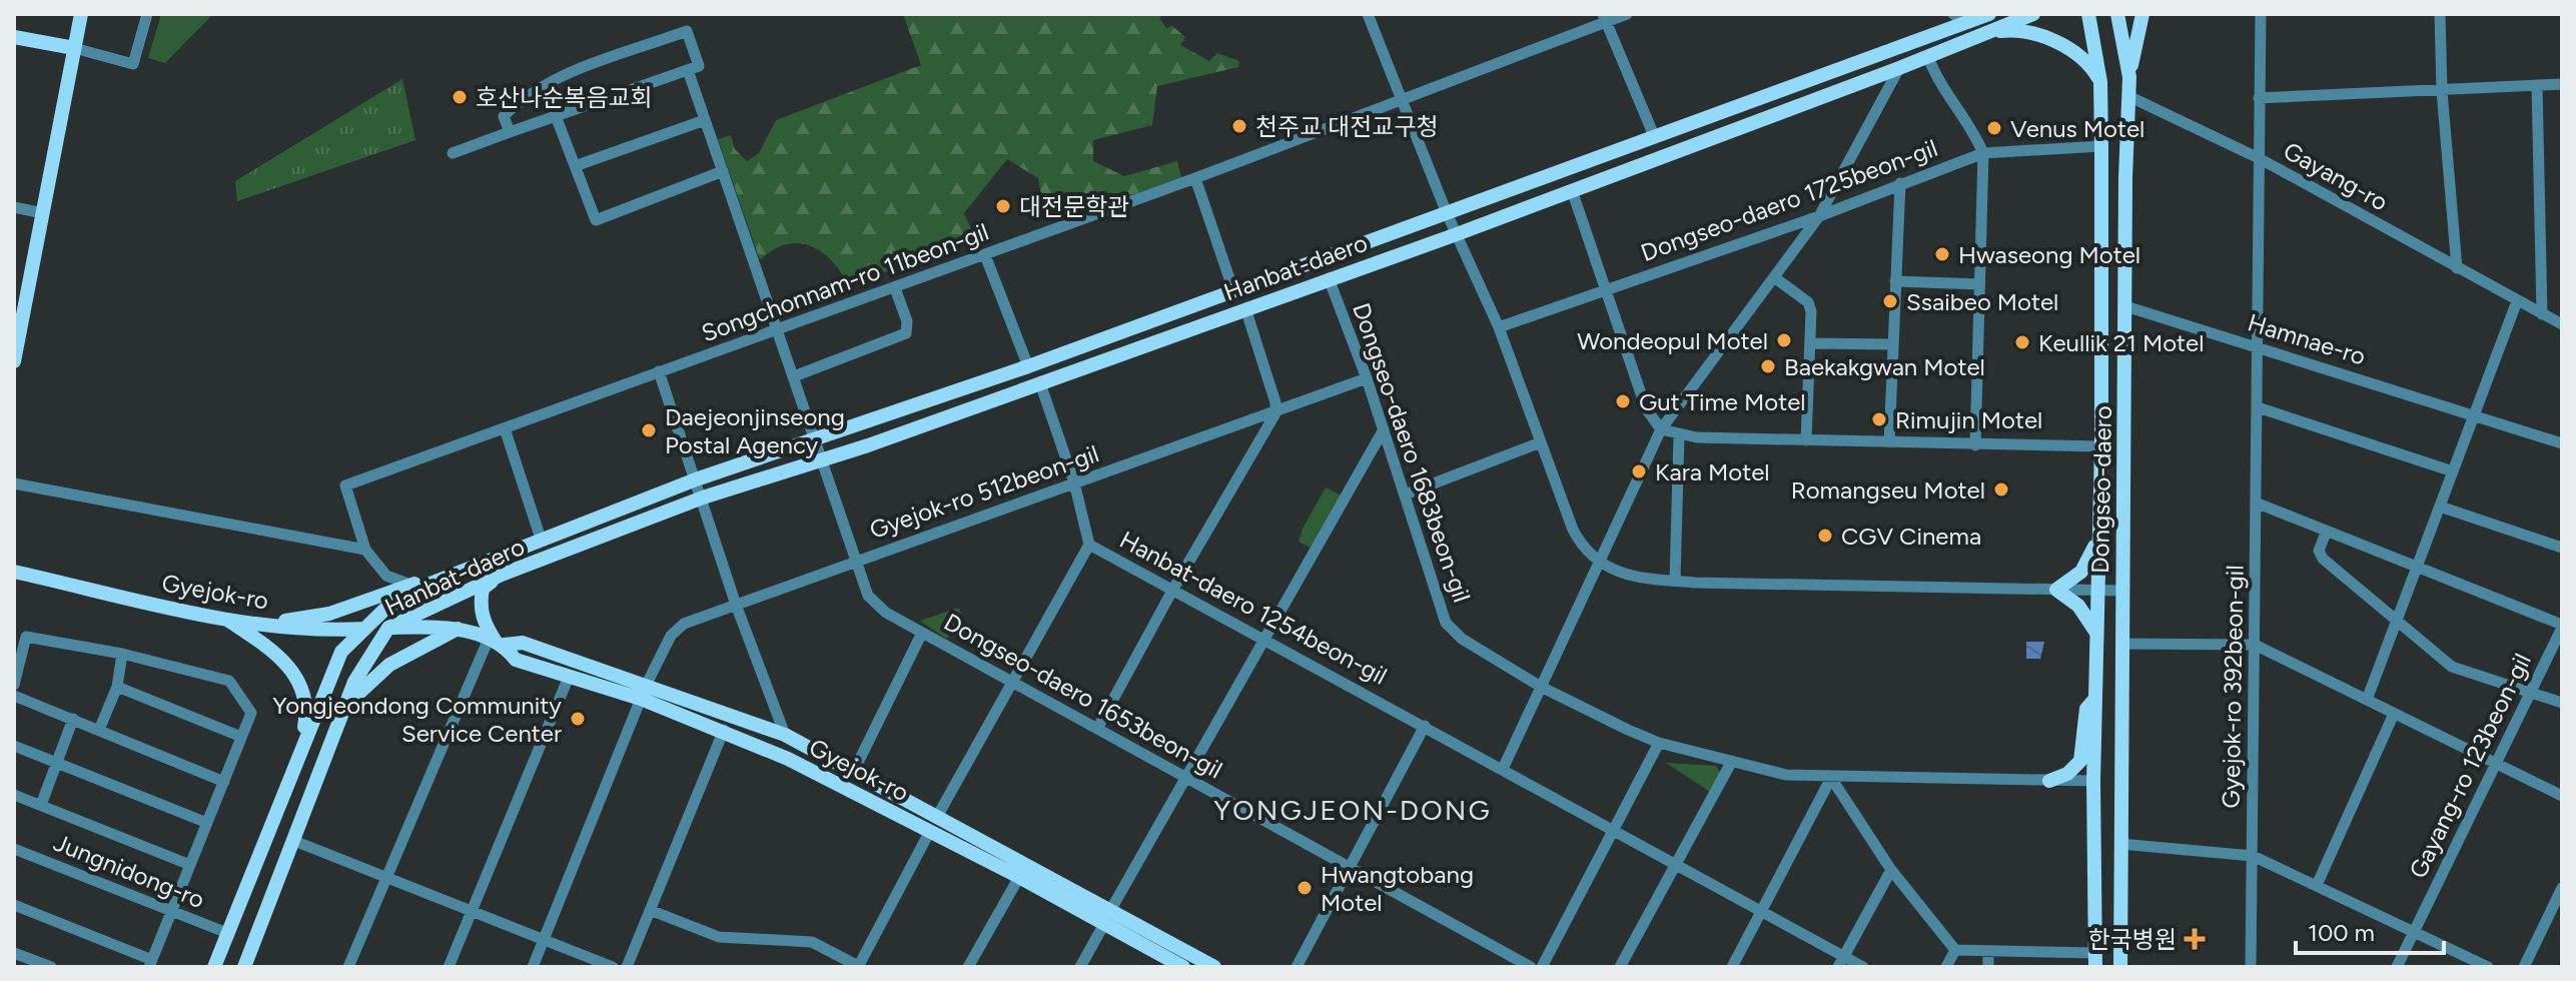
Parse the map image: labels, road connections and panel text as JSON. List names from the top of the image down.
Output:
{
  "streets": {
    "main road": ["Hanbat-daero", "Dongseo-daero", "Gyejok-ro"],
    "street": [
      "Gayang-ro",
      "Dongseo-daero 1725beon-gil",
      "Songchonnam-ro 11beon-gil",
      "Hamnae-ro",
      "Dongseo-daero 1683beon-gil",
      "Gyejok-ro 512beon-gil",
      "Hanbat-daero 1254beon-gil",
      "Gyejok-ro 392beon-gil",
      "Dongseo-daero 1653beon-gil",
      "Gayang-ro 123beon-gil",
      "Jungnidong-ro"
    ]
  },
  "crossings": [
    ["Gayang-ro", "Dongseo-daero"],
    ["Gayang-ro", "Gyejok-ro 392beon-gil"],
    ["Dongseo-daero 1725beon-gil", "Dongseo-daero"],
    ["Hanbat-daero", "Songchonnam-ro 11beon-gil"],
    ["Hanbat-daero", "Dongseo-daero 1683beon-gil"],
    ["Hanbat-daero", "Gyejok-ro"],
    ["Hanbat-daero", "Hanbat-daero 1254beon-gil"],
    ["Hanbat-daero", "Dongseo-daero 1653beon-gil"],
    ["Hanbat-daero", "Jungnidong-ro"],
    ["Songchonnam-ro 11beon-gil", "Dongseo-daero 1653beon-gil"],
    ["Hamnae-ro", "Dongseo-daero"],
    ["Hamnae-ro", "Gyejok-ro 392beon-gil"],
    ["Dongseo-daero 1683beon-gil", "Dongseo-daero"],
    ["Dongseo-daero 1683beon-gil", "Gyejok-ro 512beon-gil"],
    ["Gyejok-ro 512beon-gil", "Gyejok-ro"],
    ["Gyejok-ro 512beon-gil", "Hanbat-daero 1254beon-gil"],
    ["Gyejok-ro 512beon-gil", "Dongseo-daero 1653beon-gil"],
    ["Gyejok-ro", "Dongseo-daero 1653beon-gil"]
  ],
  "districts": ["YONGJEON-DONG"],
  "places": {
    "other": [
      "호산나순복음교회",
      "천주교 대전교구청",
      "Venus Motel",
      "대전문학관",
      "Hwaseong Motel",
      "Ssaibeo Motel",
      "Wondeopul Motel",
      "Keullik 21 Motel",
      "Baekakgwan Motel",
      "Gut Time Motel",
      "Rimujin Motel",
      "Daejeonjinseong Postal Agency",
      "Kara Motel",
      "Romangseu Motel",
      "CGV Cinema",
      "Yongjeondong Community Service Center",
      "Hwangtobang Motel"
    ],
    "health": ["한국병원"]
  },
  "scale_bar": "100 m"
}
